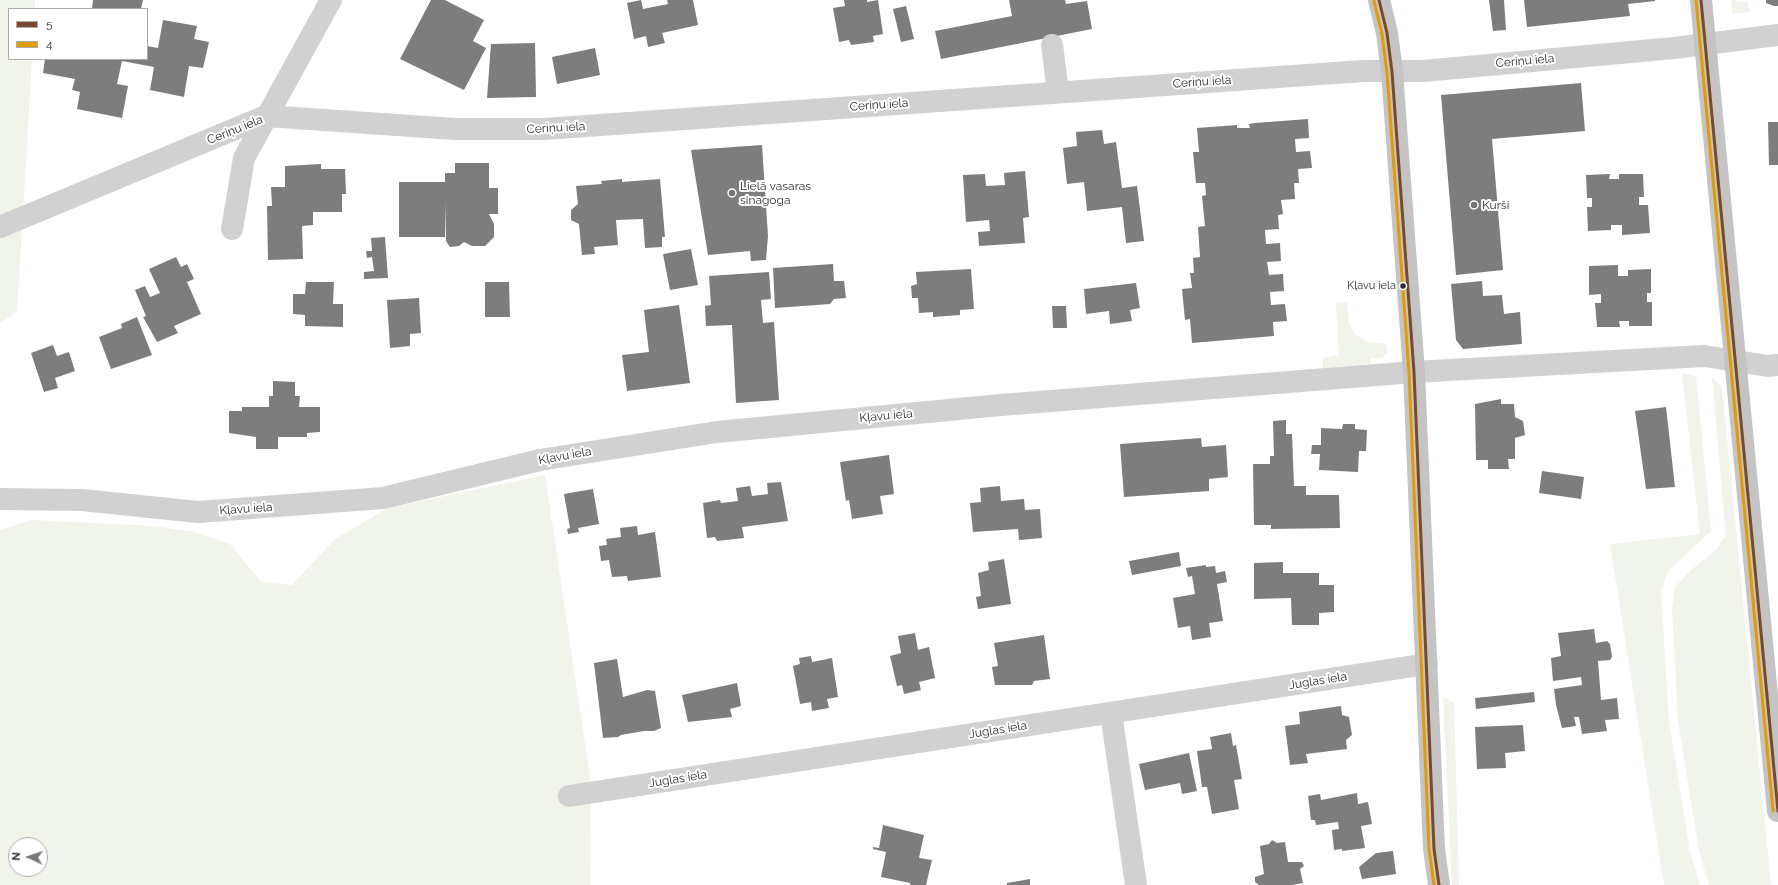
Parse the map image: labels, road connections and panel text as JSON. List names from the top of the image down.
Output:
{
  "streets": {
    "street": ["Ceriņu iela", "Kļavu iela", "Juglas iela"]
  },
  "places": ["Lielā vasaras sinagoga", "Kurši", "Kļavu iela"],
  "lines": ["transit line 5", "transit line 4"],
  "legend": ["5", "4"],
  "north": "left"
}
